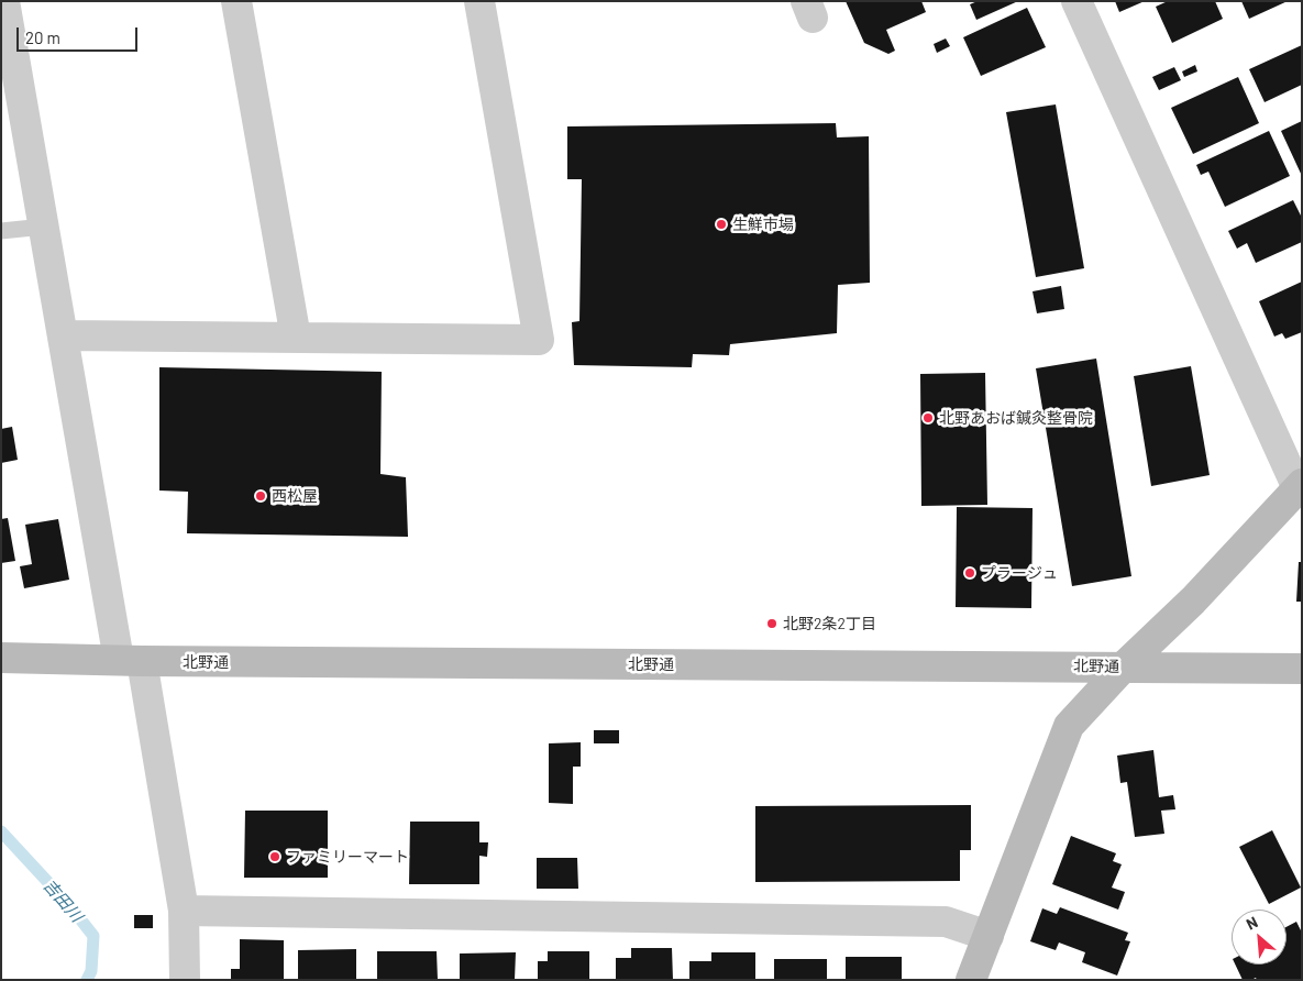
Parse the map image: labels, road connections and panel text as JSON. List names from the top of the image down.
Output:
{
  "streets": {
    "street": ["北野通"]
  },
  "water": ["吉田川"],
  "places": [
    "生鮮市場",
    "北野あおば鍼灸整骨院",
    "西松屋",
    "プラージュ",
    "北野2条2丁目",
    "ファミリーマート"
  ],
  "scale_bar": "20 m",
  "north": "top left"
}
